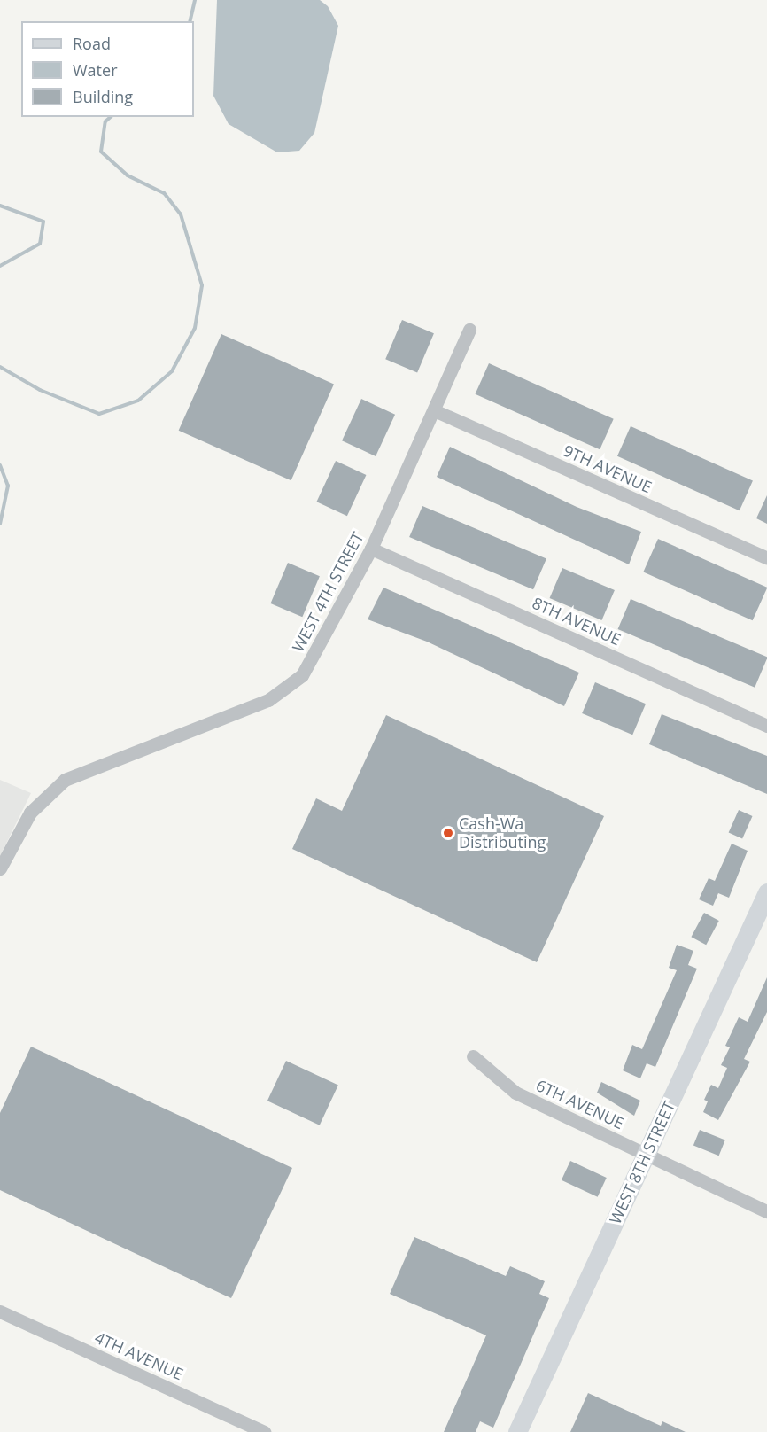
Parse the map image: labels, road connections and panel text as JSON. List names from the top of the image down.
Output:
{
  "streets": {
    "street": [
      "9TH AVENUE",
      "WEST 4TH STREET",
      "8TH AVENUE",
      "6TH AVENUE",
      "WEST 8TH STREET",
      "4TH AVENUE"
    ]
  },
  "crossings": [
    ["9TH AVENUE", "WEST 4TH STREET"],
    ["WEST 4TH STREET", "8TH AVENUE"],
    ["6TH AVENUE", "WEST 8TH STREET"]
  ],
  "places": ["Cash-Wa Distributing"],
  "legend": ["Road", "Water", "Building"]
}
